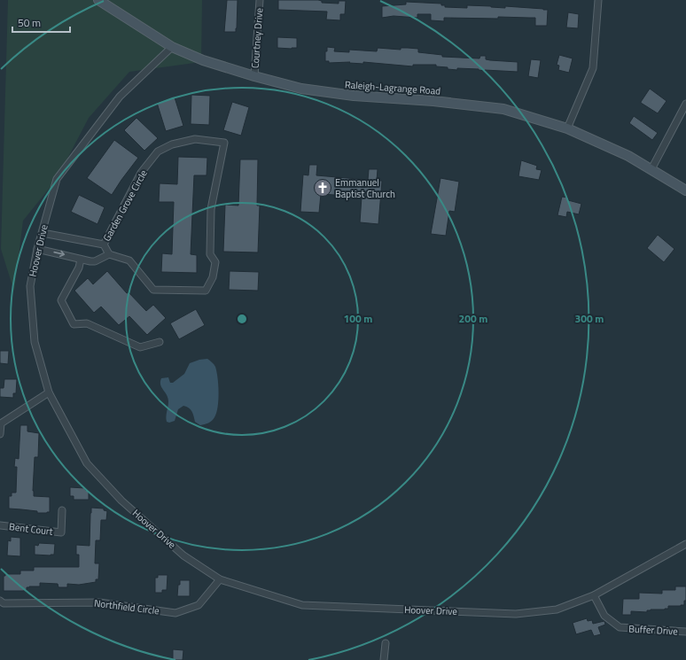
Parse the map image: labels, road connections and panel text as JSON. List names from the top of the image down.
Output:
{
  "streets": {
    "main road": ["Raleigh-Lagrange Road"],
    "street": [
      "Courtney Drive",
      "Garden Grove Circle",
      "Hoover Drive",
      "Bent Court",
      "Northfield Circle",
      "Buffer Drive"
    ]
  },
  "crossings": [
    ["Courtney Drive", "Raleigh-Lagrange Road"],
    ["Raleigh-Lagrange Road", "Hoover Drive"],
    ["Garden Grove Circle", "Hoover Drive"],
    ["Hoover Drive", "Northfield Circle"],
    ["Hoover Drive", "Buffer Drive"]
  ],
  "places": {
    "church": ["Emmanuel Baptist Church"]
  },
  "scale_bar": "50 m",
  "rings": ["100 m", "200 m", "300 m"]
}
